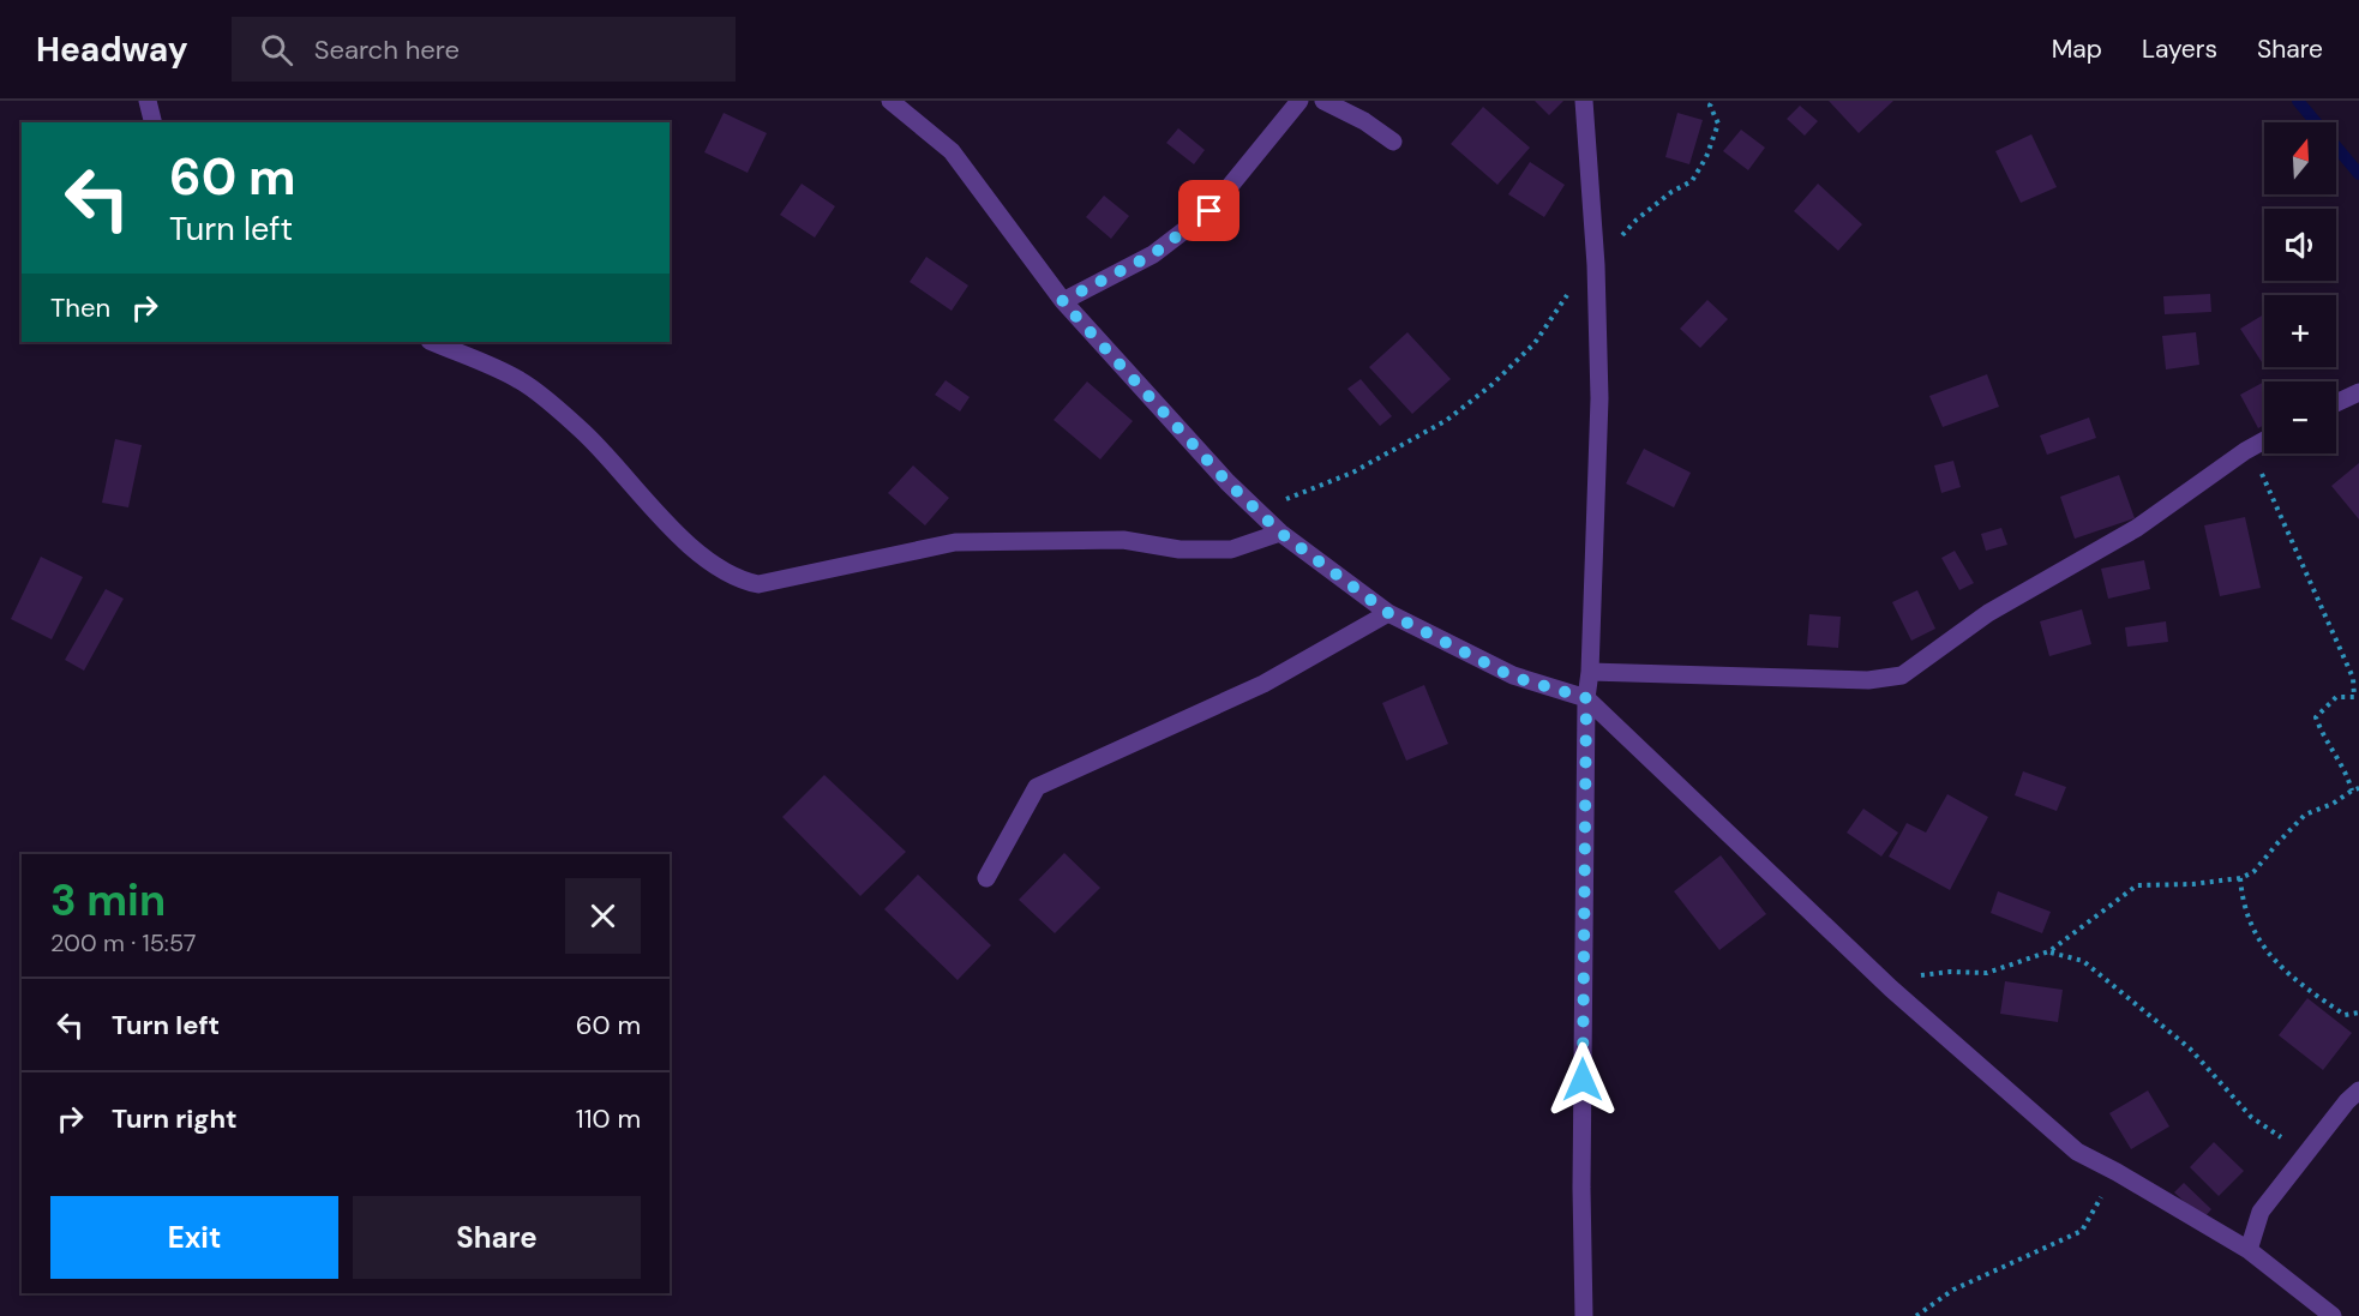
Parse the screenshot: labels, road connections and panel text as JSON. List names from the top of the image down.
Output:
{
  "north": "top",
  "page": {
    "header": "Headway",
    "search": "Search here",
    "nav": ["Map", "Layers", "Share"],
    "map_buttons": ["+", "−"],
    "turn": ["60 m", "Turn left"],
    "then": "Then",
    "heading": ["3 min", "200 m · 15:57"],
    "list": [
      {
        "name": "Turn left",
        "value": "60 m"
      },
      {
        "name": "Turn right",
        "value": "110 m"
      }
    ],
    "buttons": ["Exit", "Share"]
  }
}
